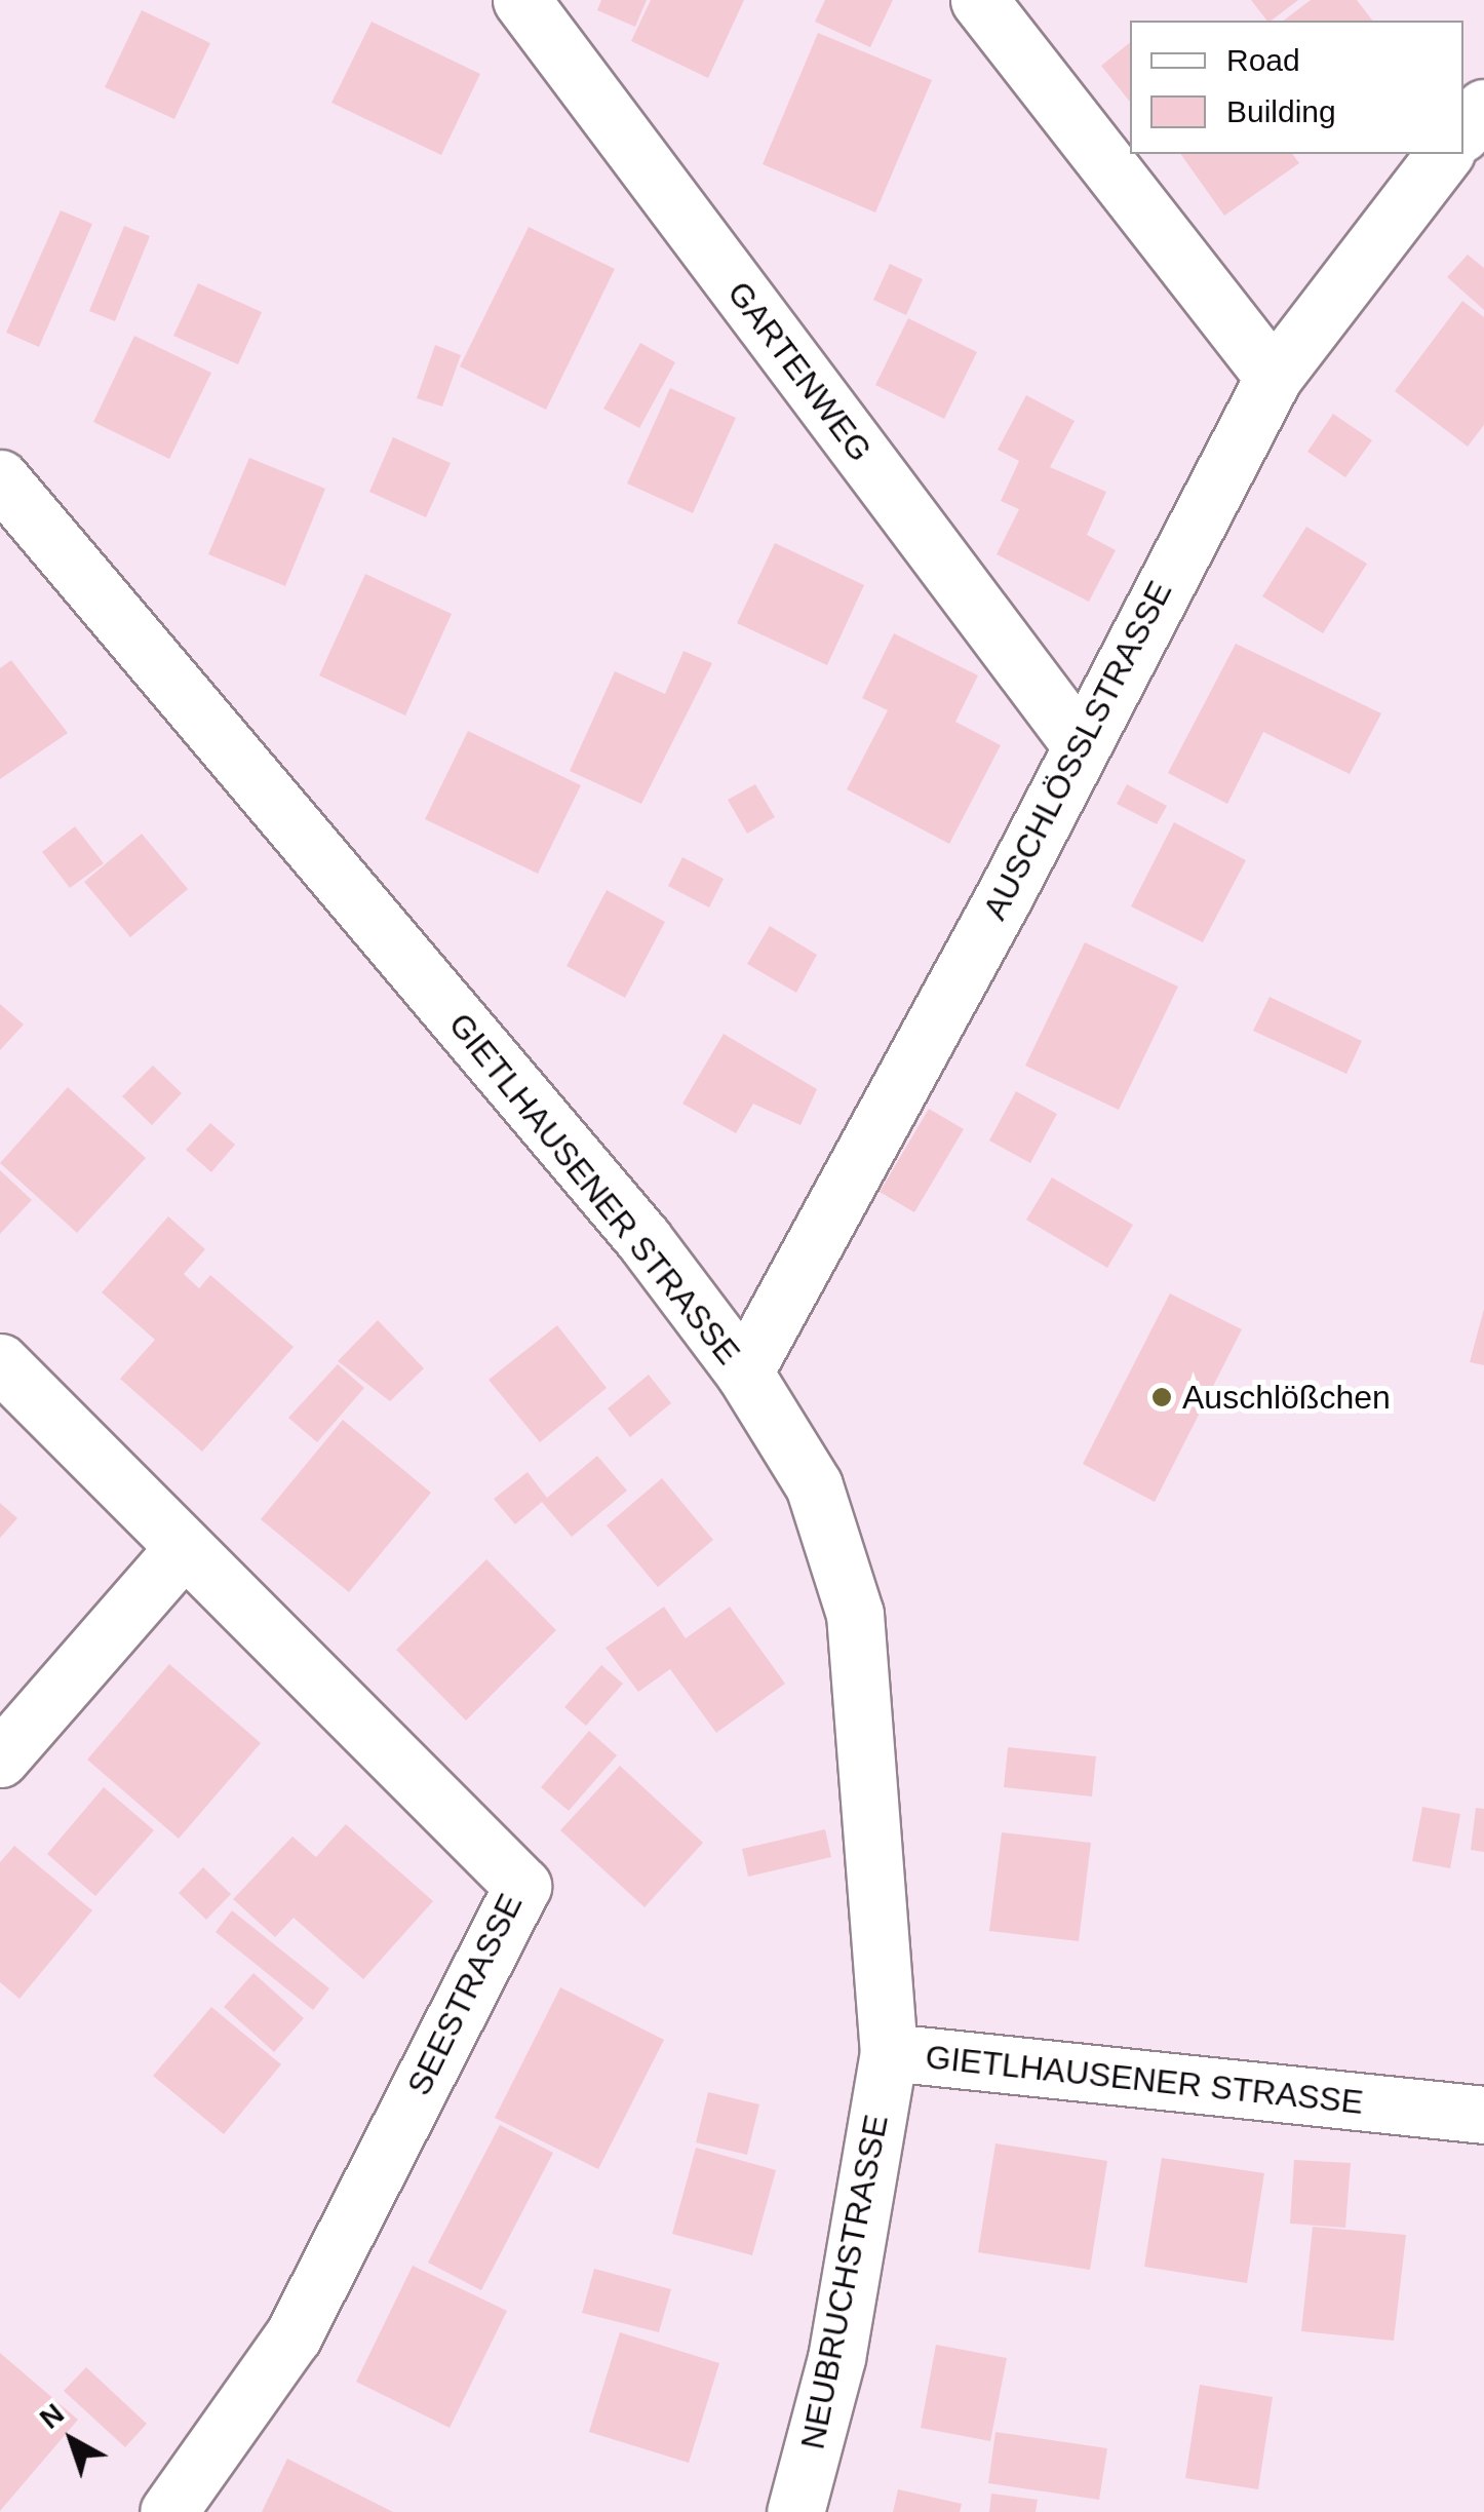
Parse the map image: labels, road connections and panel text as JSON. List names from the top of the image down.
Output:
{
  "streets": {
    "street": [
      "GARTENWEG",
      "AUSCHLÖSSLSTRASSE",
      "GIETLHAUSENER STRASSE",
      "SEESTRASSE",
      "NEUBRUCHSTRASSE"
    ]
  },
  "crossings": [
    ["GARTENWEG", "AUSCHLÖSSLSTRASSE"],
    ["AUSCHLÖSSLSTRASSE", "GIETLHAUSENER STRASSE"],
    ["GIETLHAUSENER STRASSE", "NEUBRUCHSTRASSE"]
  ],
  "places": ["Auschlößchen"],
  "legend": ["Road", "Building"],
  "north": "top left"
}
